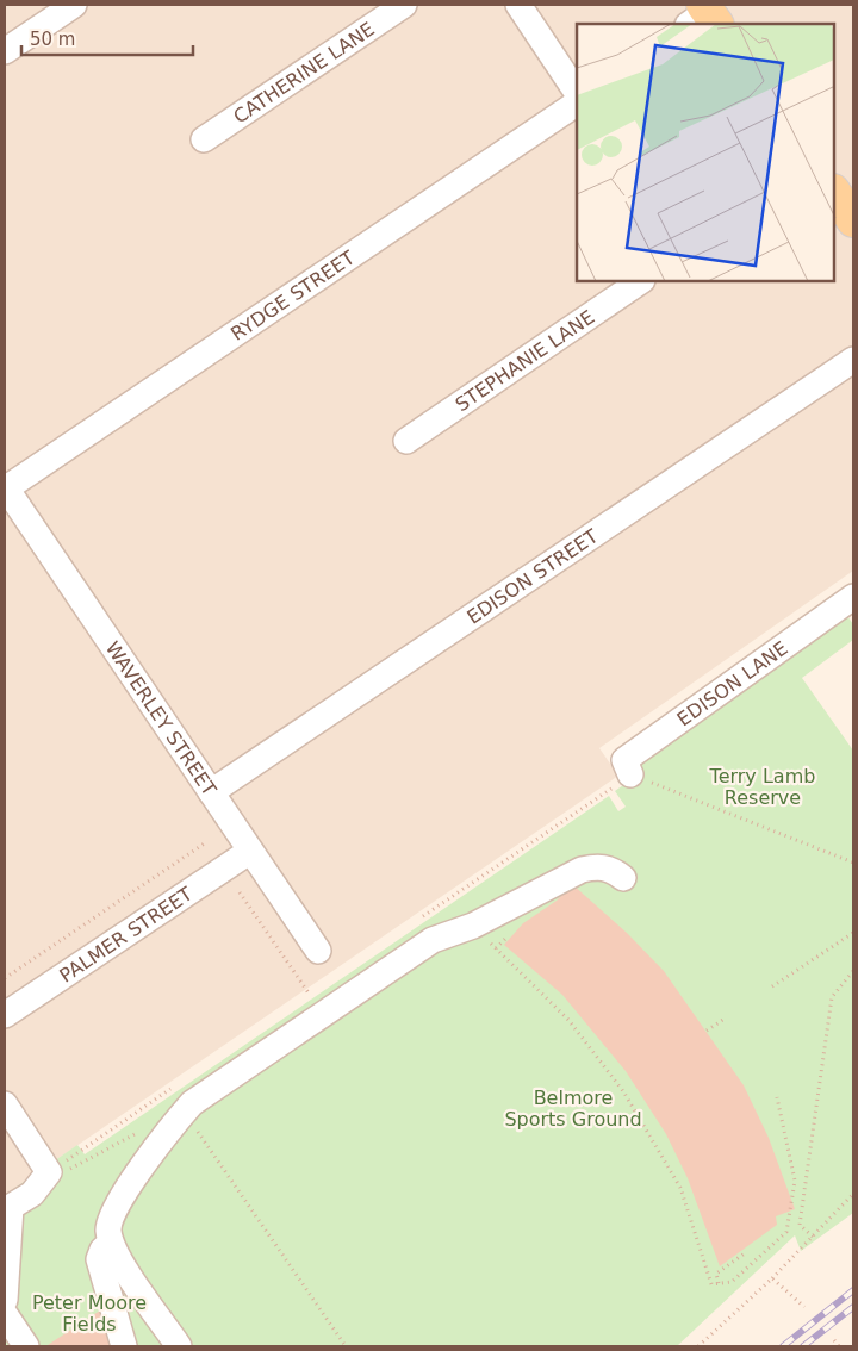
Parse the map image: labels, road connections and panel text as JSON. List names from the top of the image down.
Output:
{
  "streets": {
    "street": [
      "CATHERINE LANE",
      "RYDGE STREET",
      "STEPHANIE LANE",
      "EDISON STREET",
      "EDISON LANE",
      "WAVERLEY STREET",
      "PALMER STREET"
    ]
  },
  "crossings": [
    ["RYDGE STREET", "WAVERLEY STREET"],
    ["EDISON STREET", "WAVERLEY STREET"],
    ["WAVERLEY STREET", "PALMER STREET"]
  ],
  "parks": ["Terry Lamb Reserve", "Belmore Sports Ground", "Peter Moore Fields"],
  "scale_bar": "50 m"
}
